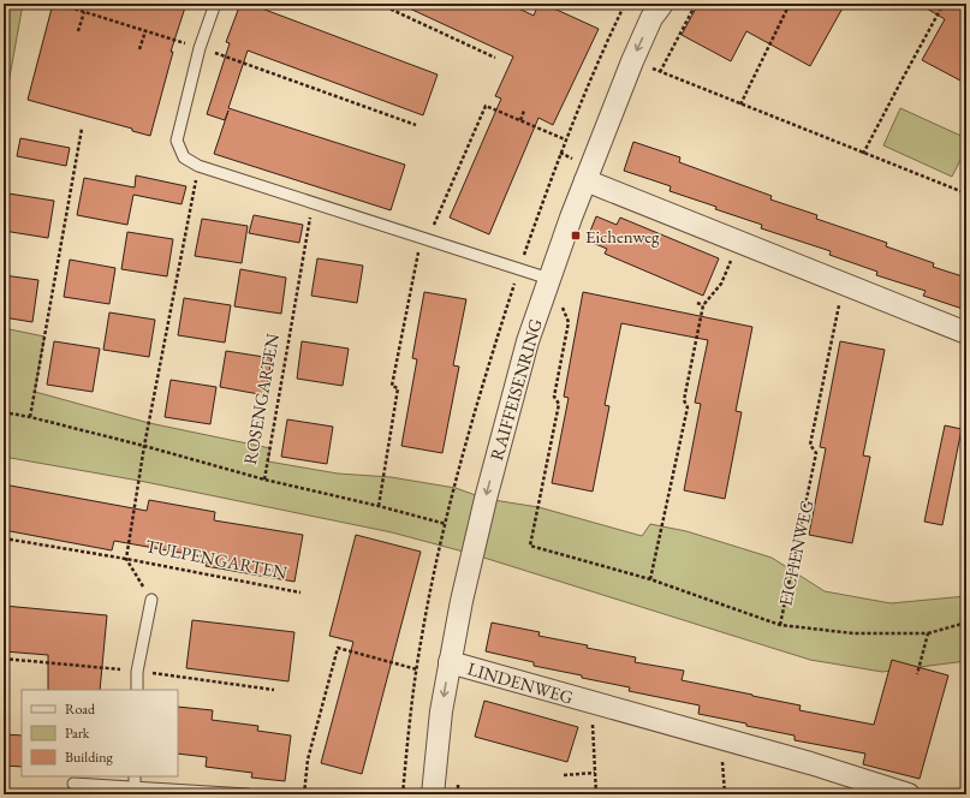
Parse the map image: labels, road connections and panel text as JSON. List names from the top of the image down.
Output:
{
  "streets": {
    "street": ["RAIFFEISENRING", "LINDENWEG"],
    "path": ["ROSENGARTEN", "EICHENWEG", "TULPENGARTEN"]
  },
  "crossings": [
    ["RAIFFEISENRING", "LINDENWEG"],
    ["ROSENGARTEN", "TULPENGARTEN"]
  ],
  "one_way": ["RAIFFEISENRING"],
  "places": {
    "transit": ["Eichenweg"]
  },
  "legend": ["Road", "Park", "Building"]
}
